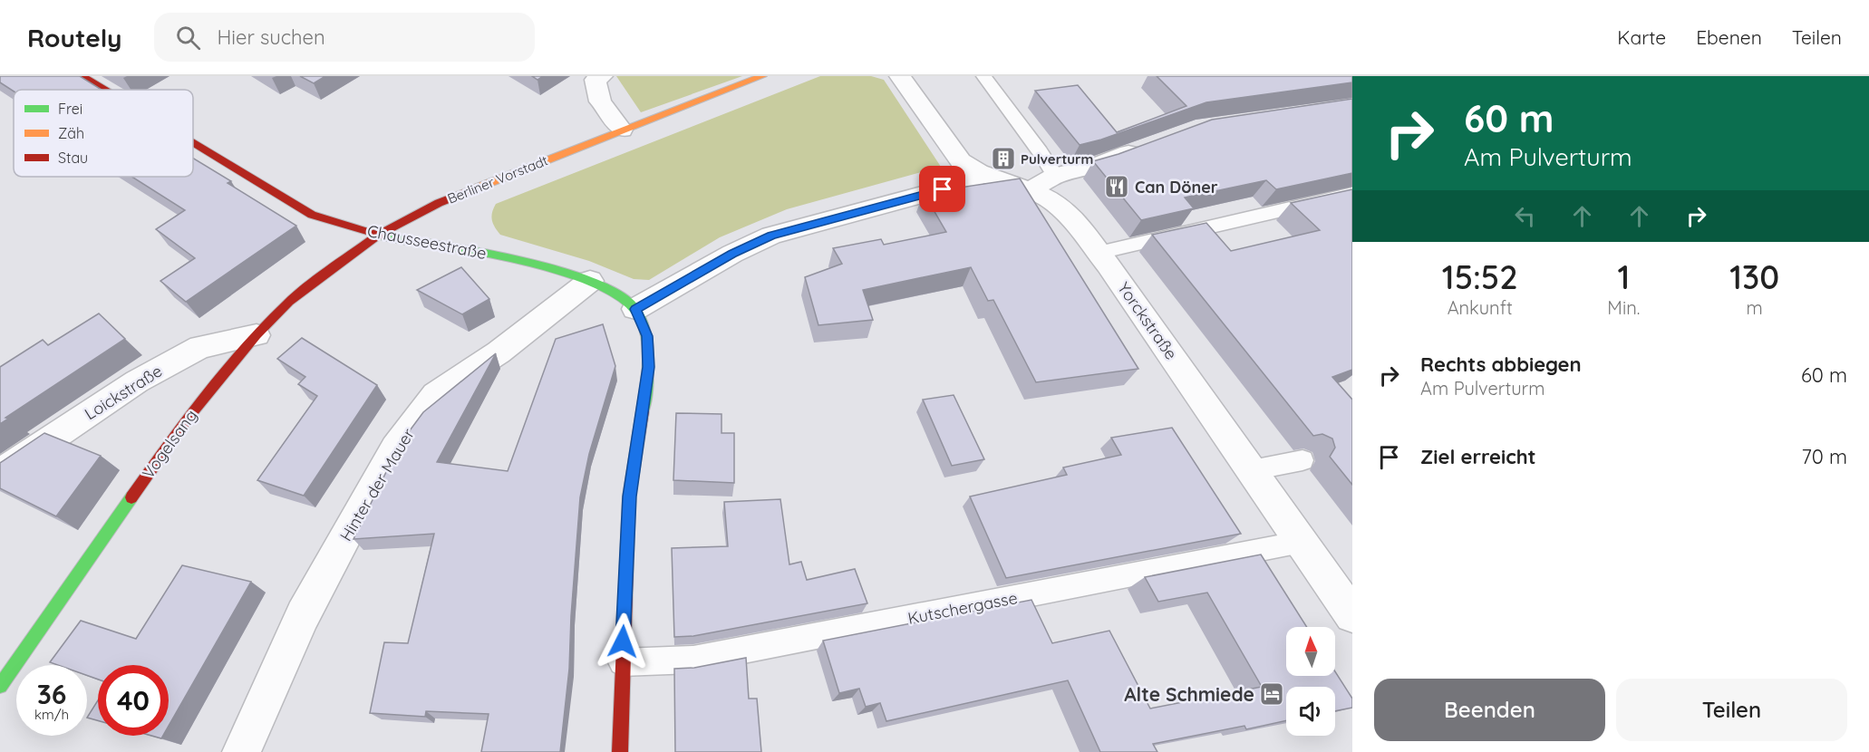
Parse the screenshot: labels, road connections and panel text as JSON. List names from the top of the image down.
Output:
{
  "streets": {
    "street": [
      "Berliner Vorstadt",
      "Chausseestraße",
      "Yorckstraße",
      "Loickstraße",
      "Vogelsang",
      "Hinter der Mauer"
    ],
    "lane": ["Kutschergasse"]
  },
  "crossings": [
    ["Berliner Vorstadt", "Chausseestraße"],
    ["Berliner Vorstadt", "Vogelsang"],
    ["Chausseestraße", "Vogelsang"],
    ["Chausseestraße", "Hinter der Mauer"],
    ["Yorckstraße", "Kutschergasse"],
    ["Loickstraße", "Vogelsang"]
  ],
  "places": {
    "building": ["Pulverturm"],
    "restaurant": ["Can Döner"],
    "hotel": ["Alte Schmiede"]
  },
  "legend": ["Frei", "Zäh", "Stau"],
  "north": "top",
  "page": {
    "header": "Routely",
    "search": "Hier suchen",
    "nav": ["Karte", "Ebenen", "Teilen"],
    "turn": ["60 m", "Am Pulverturm"],
    "eta": [
      "15:52",
      "Ankunft",
      "1",
      "Min.",
      "130",
      "m"
    ],
    "list": [
      {
        "name": "Rechts abbiegen",
        "note": "Am Pulverturm",
        "value": "60 m"
      },
      {
        "name": "Ziel erreicht",
        "value": "70 m"
      }
    ],
    "speed": "36 km/h",
    "limit": "40",
    "buttons": ["Beenden", "Teilen"]
  }
}
